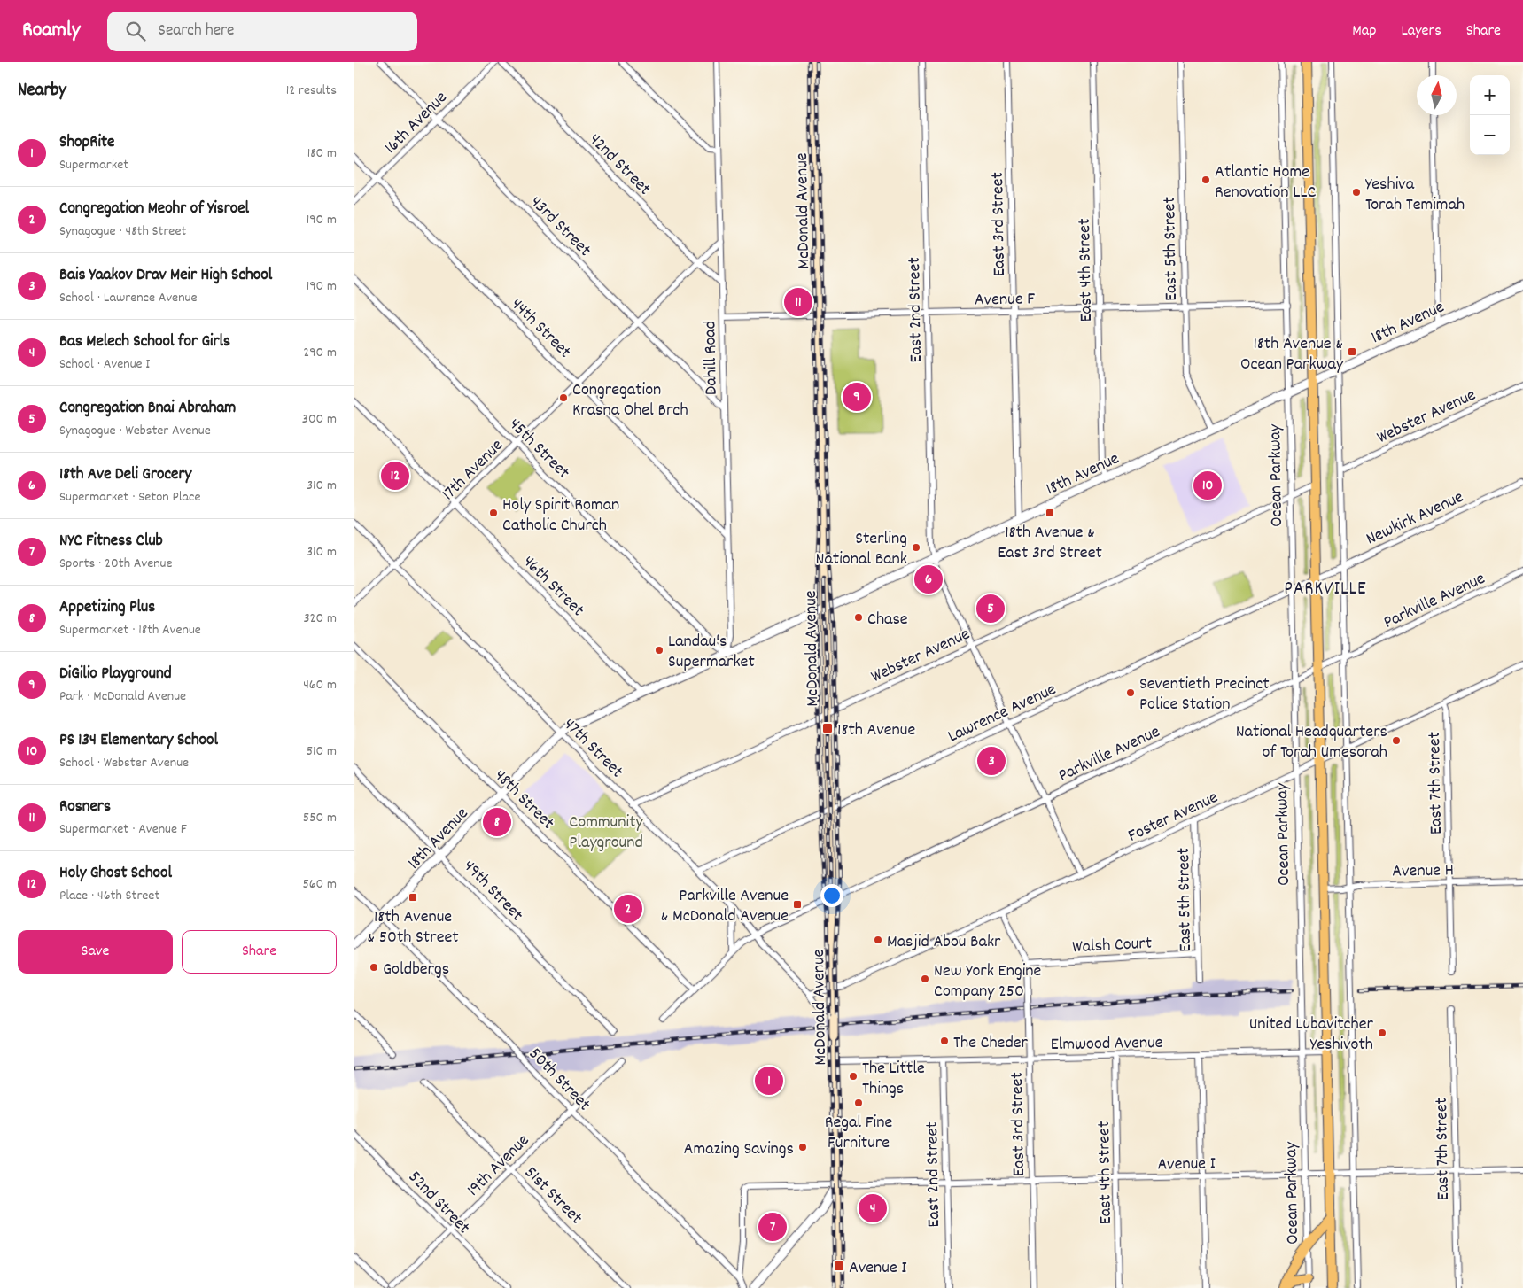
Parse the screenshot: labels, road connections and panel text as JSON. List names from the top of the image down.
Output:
{
  "streets": {
    "main road": ["McDonald Avenue"],
    "street": [
      "16th Avenue",
      "42nd Street",
      "East 3rd Street",
      "43rd Street",
      "East 5th Street",
      "East 4th Street",
      "Avenue F",
      "East 2nd Street",
      "18th Avenue",
      "44th Street",
      "Dahill Road",
      "Webster Avenue",
      "45th Street",
      "17th Avenue",
      "Ocean Parkway",
      "Newkirk Avenue",
      "46th Street",
      "Parkville Avenue",
      "Lawrence Avenue",
      "47th Street",
      "East 7th Street",
      "48th Street",
      "Foster Avenue",
      "Avenue H",
      "49th Street",
      "Walsh Court",
      "Elmwood Avenue",
      "50th Street",
      "Avenue I",
      "19th Avenue",
      "51st Street",
      "52nd Street"
    ]
  },
  "crossings": [
    ["16th Avenue", "43rd Street"],
    ["16th Avenue", "44th Street"],
    ["42nd Street", "Dahill Road"],
    ["42nd Street", "17th Avenue"],
    ["McDonald Avenue", "Avenue F"],
    ["McDonald Avenue", "18th Avenue"],
    ["McDonald Avenue", "Webster Avenue"],
    ["McDonald Avenue", "Parkville Avenue"],
    ["McDonald Avenue", "Lawrence Avenue"],
    ["McDonald Avenue", "47th Street"],
    ["McDonald Avenue", "Foster Avenue"],
    ["McDonald Avenue", "Elmwood Avenue"],
    ["McDonald Avenue", "Avenue I"],
    ["East 3rd Street", "Avenue F"],
    ["East 3rd Street", "18th Avenue"],
    ["East 3rd Street", "Foster Avenue"],
    ["East 3rd Street", "Walsh Court"],
    ["East 3rd Street", "Elmwood Avenue"],
    ["East 3rd Street", "Avenue I"],
    ["43rd Street", "Dahill Road"],
    ["43rd Street", "17th Avenue"],
    ["East 5th Street", "Avenue F"],
    ["East 5th Street", "18th Avenue"],
    ["East 5th Street", "Foster Avenue"],
    ["East 5th Street", "Walsh Court"],
    ["East 4th Street", "Avenue F"],
    ["East 4th Street", "18th Avenue"],
    ["East 4th Street", "Elmwood Avenue"],
    ["East 4th Street", "Avenue I"],
    ["Avenue F", "East 2nd Street"],
    ["Avenue F", "Dahill Road"],
    ["Avenue F", "Ocean Parkway"],
    ["East 2nd Street", "18th Avenue"],
    ["East 2nd Street", "Webster Avenue"],
    ["East 2nd Street", "Parkville Avenue"],
    ["East 2nd Street", "Lawrence Avenue"],
    ["East 2nd Street", "Foster Avenue"],
    ["East 2nd Street", "Elmwood Avenue"],
    ["East 2nd Street", "Avenue I"],
    ["18th Avenue", "Dahill Road"],
    ["18th Avenue", "45th Street"],
    ["18th Avenue", "Ocean Parkway"],
    ["18th Avenue", "46th Street"],
    ["18th Avenue", "47th Street"],
    ["18th Avenue", "48th Street"],
    ["18th Avenue", "49th Street"],
    ["18th Avenue", "50th Street"],
    ["44th Street", "Dahill Road"],
    ["44th Street", "17th Avenue"],
    ["Dahill Road", "45th Street"],
    ["Dahill Road", "17th Avenue"],
    ["Webster Avenue", "Ocean Parkway"],
    ["Webster Avenue", "47th Street"],
    ["45th Street", "17th Avenue"],
    ["17th Avenue", "46th Street"],
    ["17th Avenue", "47th Street"],
    ["Ocean Parkway", "Parkville Avenue"],
    ["Ocean Parkway", "Lawrence Avenue"],
    ["Ocean Parkway", "Foster Avenue"],
    ["Ocean Parkway", "Elmwood Avenue"],
    ["Ocean Parkway", "Avenue I"],
    ["Newkirk Avenue", "Lawrence Avenue"],
    ["Parkville Avenue", "47th Street"],
    ["Lawrence Avenue", "47th Street"],
    ["East 7th Street", "Foster Avenue"],
    ["East 7th Street", "Avenue H"],
    ["East 7th Street", "Avenue I"],
    ["50th Street", "Avenue I"],
    ["50th Street", "19th Avenue"],
    ["19th Avenue", "51st Street"],
    ["19th Avenue", "52nd Street"]
  ],
  "districts": ["PARKVILLE"],
  "parks": ["Community Playground"],
  "places": {
    "other": [
      "Atlantic Home Renovation LLC",
      "Yeshiva Torah Temimah",
      "Congregation Krasna Ohel Brch",
      "Holy Spirit Roman Catholic Church",
      "Sterling National Bank",
      "Chase",
      "Landau's Supermarket",
      "Seventieth Precinct Police Station",
      "National Headquarters of Torah Umesorah",
      "Masjid Abou Bakr",
      "Goldbergs",
      "New York Engine Company 250",
      "United Lubavitcher Yeshivoth",
      "The Cheder",
      "The Little Things",
      "Regal Fine Furniture",
      "Amazing Savings"
    ],
    "transit": [
      "18th Avenue & Ocean Parkway",
      "18th Avenue & East 3rd Street",
      "18th Avenue",
      "18th Avenue & 50th Street",
      "Parkville Avenue & McDonald Avenue",
      "Avenue I"
    ]
  },
  "north": "top",
  "page": {
    "header": "Roamly",
    "search": "Search here",
    "nav": ["Map", "Layers", "Share"],
    "heading": ["Nearby", "12 results"],
    "map_buttons": ["+", "−"],
    "list": [
      {
        "mark": "1",
        "name": "ShopRite",
        "note": "Supermarket",
        "value": "180 m"
      },
      {
        "mark": "2",
        "name": "Congregation Meohr of Yisroel",
        "note": "Synagogue · 48th Street",
        "value": "190 m"
      },
      {
        "mark": "3",
        "name": "Bais Yaakov Drav Meir High School",
        "note": "School · Lawrence Avenue",
        "value": "190 m"
      },
      {
        "mark": "4",
        "name": "Bas Melech School for Girls",
        "note": "School · Avenue I",
        "value": "290 m"
      },
      {
        "mark": "5",
        "name": "Congregation Bnai Abraham",
        "note": "Synagogue · Webster Avenue",
        "value": "300 m"
      },
      {
        "mark": "6",
        "name": "18th Ave Deli Grocery",
        "note": "Supermarket · Seton Place",
        "value": "310 m"
      },
      {
        "mark": "7",
        "name": "NYC Fitness Club",
        "note": "Sports · 20th Avenue",
        "value": "310 m"
      },
      {
        "mark": "8",
        "name": "Appetizing Plus",
        "note": "Supermarket · 18th Avenue",
        "value": "320 m"
      },
      {
        "mark": "9",
        "name": "DiGilio Playground",
        "note": "Park · McDonald Avenue",
        "value": "460 m"
      },
      {
        "mark": "10",
        "name": "PS 134 Elementary School",
        "note": "School · Webster Avenue",
        "value": "510 m"
      },
      {
        "mark": "11",
        "name": "Rosners",
        "note": "Supermarket · Avenue F",
        "value": "550 m"
      },
      {
        "mark": "12",
        "name": "Holy Ghost School",
        "note": "Place · 46th Street",
        "value": "560 m"
      }
    ],
    "pins": [
      "11",
      "9",
      "12",
      "10",
      "6",
      "5",
      "3",
      "8",
      "2",
      "1",
      "4",
      "7"
    ],
    "buttons": ["Save", "Share"]
  }
}
